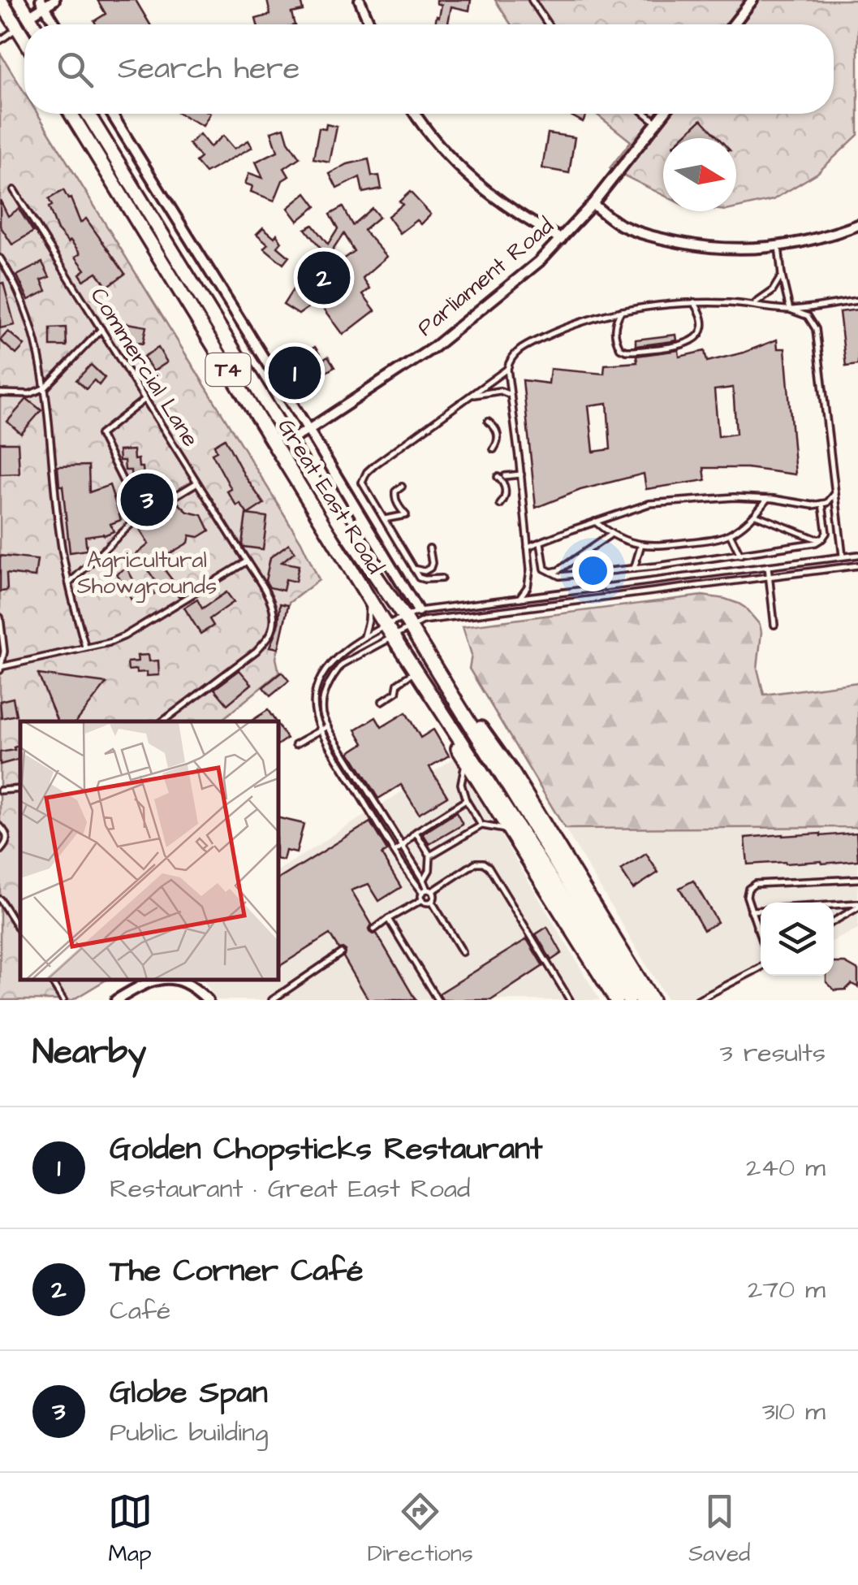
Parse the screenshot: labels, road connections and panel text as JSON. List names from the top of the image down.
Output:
{
  "streets": {
    "main road": ["T4", "Great East Road"],
    "street": ["Parliament Road"],
    "lane": ["Commercial Lane"]
  },
  "crossings": [
    ["Parliament Road", "Great East Road"]
  ],
  "parks": ["Agricultural Showgrounds"],
  "north": "right",
  "page": {
    "search": "Search here",
    "pins": ["2", "1", "3"],
    "heading": ["Nearby", "3 results"],
    "list": [
      {
        "mark": "1",
        "name": "Golden Chopsticks Restaurant",
        "note": "Restaurant · Great East Road",
        "value": "240 m"
      },
      {
        "mark": "2",
        "name": "The Corner Café",
        "note": "Café",
        "value": "270 m"
      },
      {
        "mark": "3",
        "name": "Globe Span",
        "note": "Public building",
        "value": "310 m"
      }
    ],
    "nav": ["Map", "Directions", "Saved"]
  }
}
